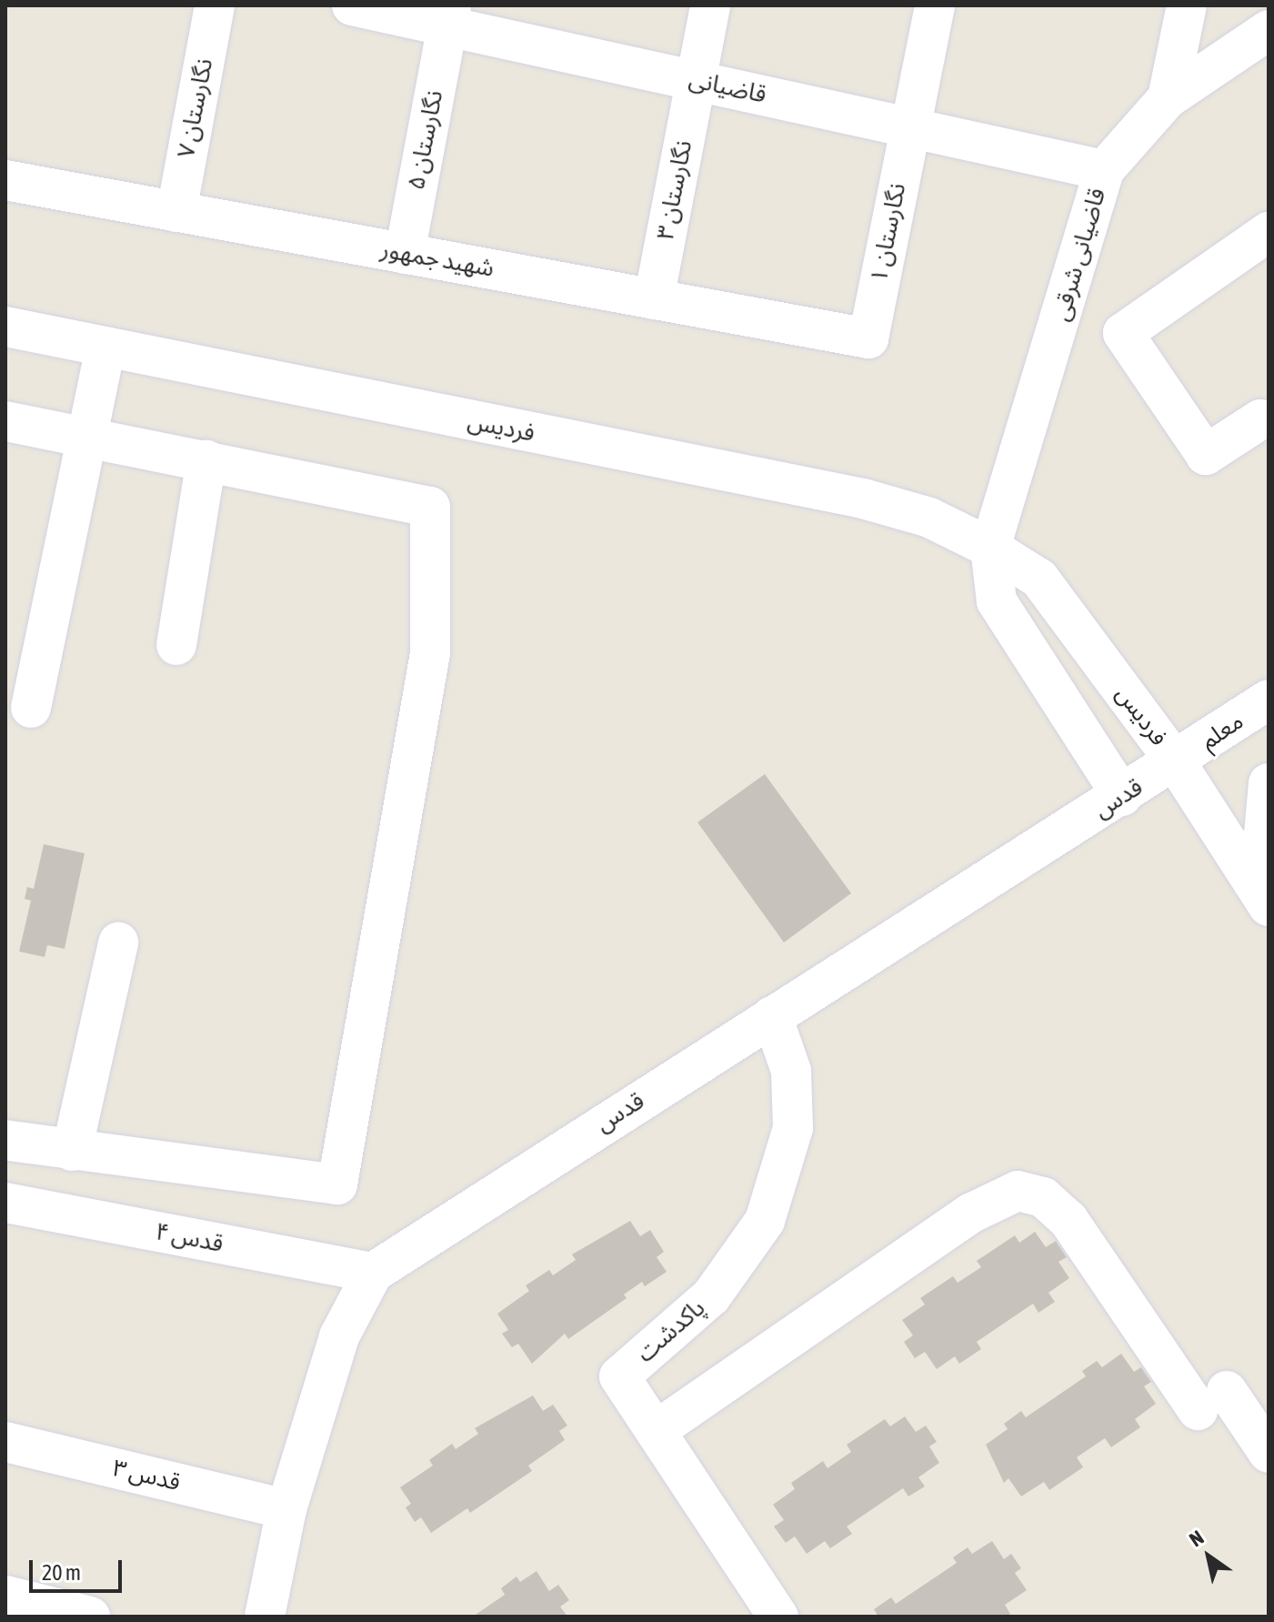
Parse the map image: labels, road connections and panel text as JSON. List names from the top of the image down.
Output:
{
  "streets": {
    "street": [
      "قاضیانی",
      "نگارستان ۷",
      "نگارستان ۵",
      "نگارستان ۳",
      "نگارستان ۱",
      "قاضیانی شرقی",
      "شهید جمهور",
      "فردیس",
      "معلم",
      "قدس",
      "قدس ۴",
      "پاکدشت",
      "قدس ۳"
    ]
  },
  "crossings": [
    ["قاضیانی", "نگارستان ۵"],
    ["قاضیانی", "نگارستان ۳"],
    ["قاضیانی", "نگارستان ۱"],
    ["قاضیانی", "قاضیانی شرقی"],
    ["نگارستان ۷", "شهید جمهور"],
    ["نگارستان ۵", "شهید جمهور"],
    ["نگارستان ۳", "شهید جمهور"],
    ["نگارستان ۱", "شهید جمهور"],
    ["قاضیانی شرقی", "فردیس"],
    ["فردیس", "معلم"],
    ["فردیس", "قدس"],
    ["معلم", "قدس"],
    ["قدس", "قدس ۴"],
    ["قدس", "پاکدشت"],
    ["قدس", "قدس ۳"]
  ],
  "scale_bar": "20 m",
  "north": "top left"
}
